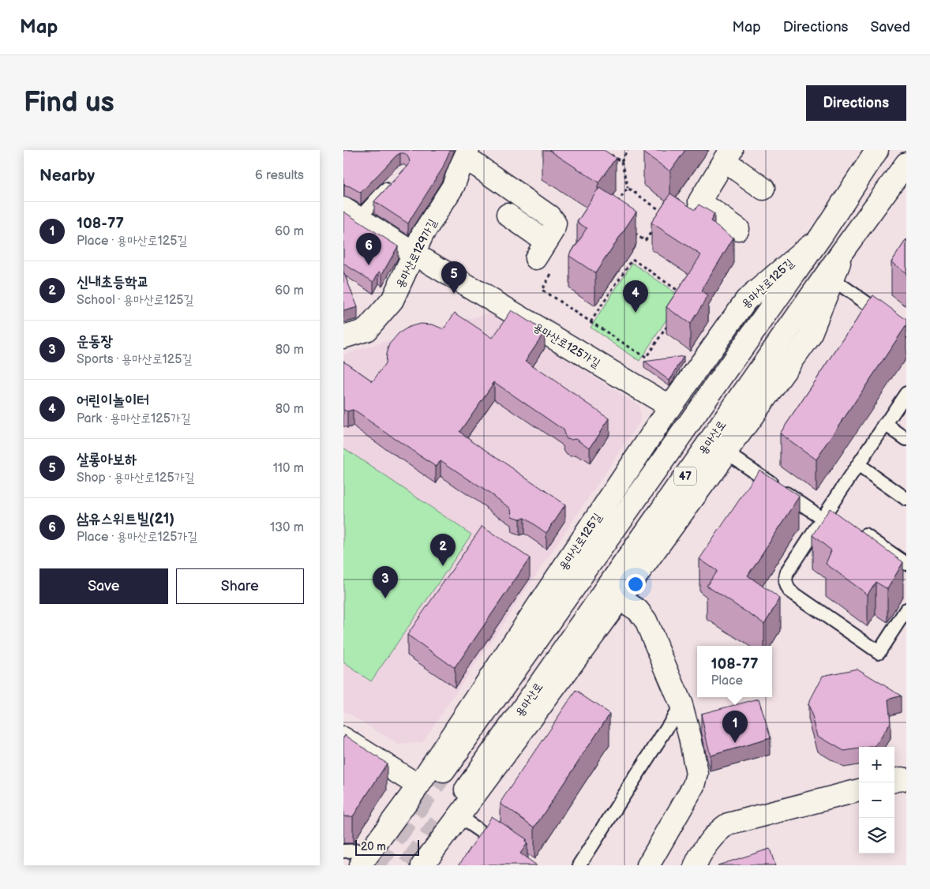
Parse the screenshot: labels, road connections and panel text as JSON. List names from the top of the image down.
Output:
{
  "streets": {
    "street": [
      "용마산로129가길",
      "용마산로125길",
      "용마산로125가길",
      "용마산로",
      "47"
    ]
  },
  "crossings": [
    ["용마산로129가길", "용마산로125가길"],
    ["용마산로125길", "용마산로125가길"],
    ["용마산로125길", "47"]
  ],
  "scale_bar": "20 m",
  "page": {
    "header": "Map",
    "nav": ["Map", "Directions", "Saved"],
    "buttons": [
      "Directions",
      ["Save", "Share"]
    ],
    "title": "Find us",
    "heading": ["Nearby", "6 results"],
    "list": [
      {
        "mark": "1",
        "name": "108-77",
        "note": "Place · 용마산로125길",
        "value": "60 m"
      },
      {
        "mark": "2",
        "name": "신내초등학교",
        "note": "School · 용마산로125길",
        "value": "60 m"
      },
      {
        "mark": "3",
        "name": "운동장",
        "note": "Sports · 용마산로125길",
        "value": "80 m"
      },
      {
        "mark": "4",
        "name": "어린이놀이터",
        "note": "Park · 용마산로125가길",
        "value": "80 m"
      },
      {
        "mark": "5",
        "name": "살롱아보하",
        "note": "Shop · 용마산로125가길",
        "value": "110 m"
      },
      {
        "mark": "6",
        "name": "삼유스위트빌(21)",
        "note": "Place · 용마산로125가길",
        "value": "130 m"
      }
    ],
    "pins": [
      "6",
      "5",
      "4",
      "2",
      "3",
      "1"
    ],
    "popup": ["108-77", "Place"],
    "map_buttons": ["+", "−"],
    "scale": "20 m"
  }
}
